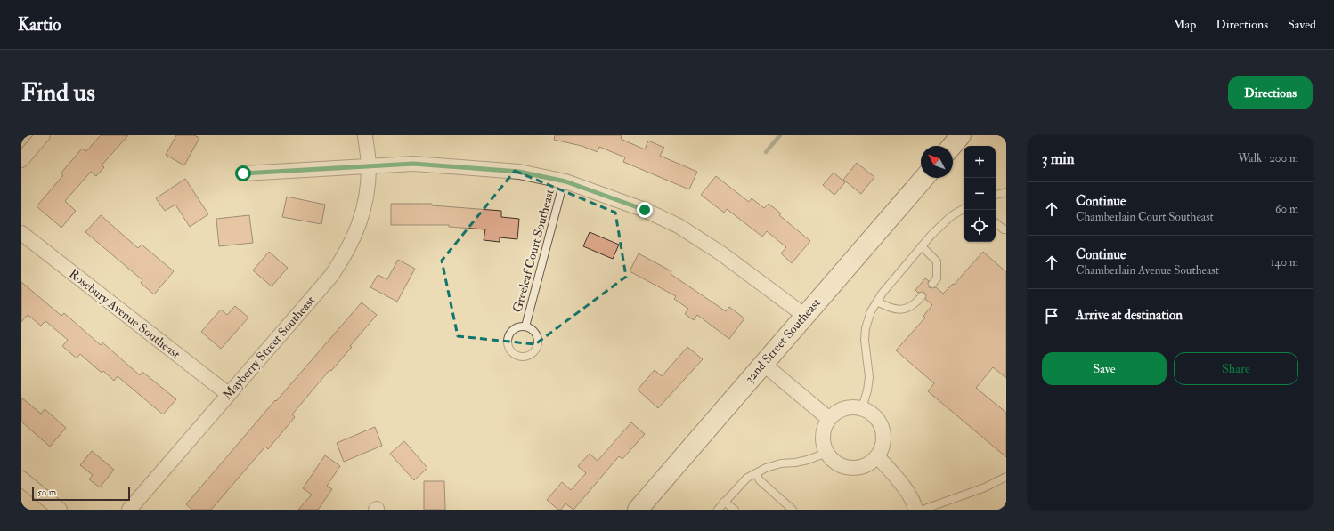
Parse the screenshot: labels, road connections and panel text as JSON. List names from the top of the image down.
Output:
{
  "streets": {
    "street": ["Rosebury Avenue Southeast", "32nd Street Southeast", "Mayberry Street Southeast"],
    "lane": ["Greeleaf Court Southeast"]
  },
  "crossings": [
    ["Rosebury Avenue Southeast", "Mayberry Street Southeast"]
  ],
  "scale_bar": "50 m",
  "north": "top left",
  "page": {
    "header": "Kartio",
    "nav": ["Map", "Directions", "Saved"],
    "buttons": [
      "Directions",
      ["Save", "Share"]
    ],
    "title": "Find us",
    "heading": ["3 min", "Walk · 200 m"],
    "map_buttons": ["+", "−"],
    "list": [
      ["Continue", "Chamberlain Court Southeast", "60 m"],
      ["Continue", "Chamberlain Avenue Southeast", "140 m"],
      "Arrive at destination"
    ],
    "scale": "50 m"
  }
}
